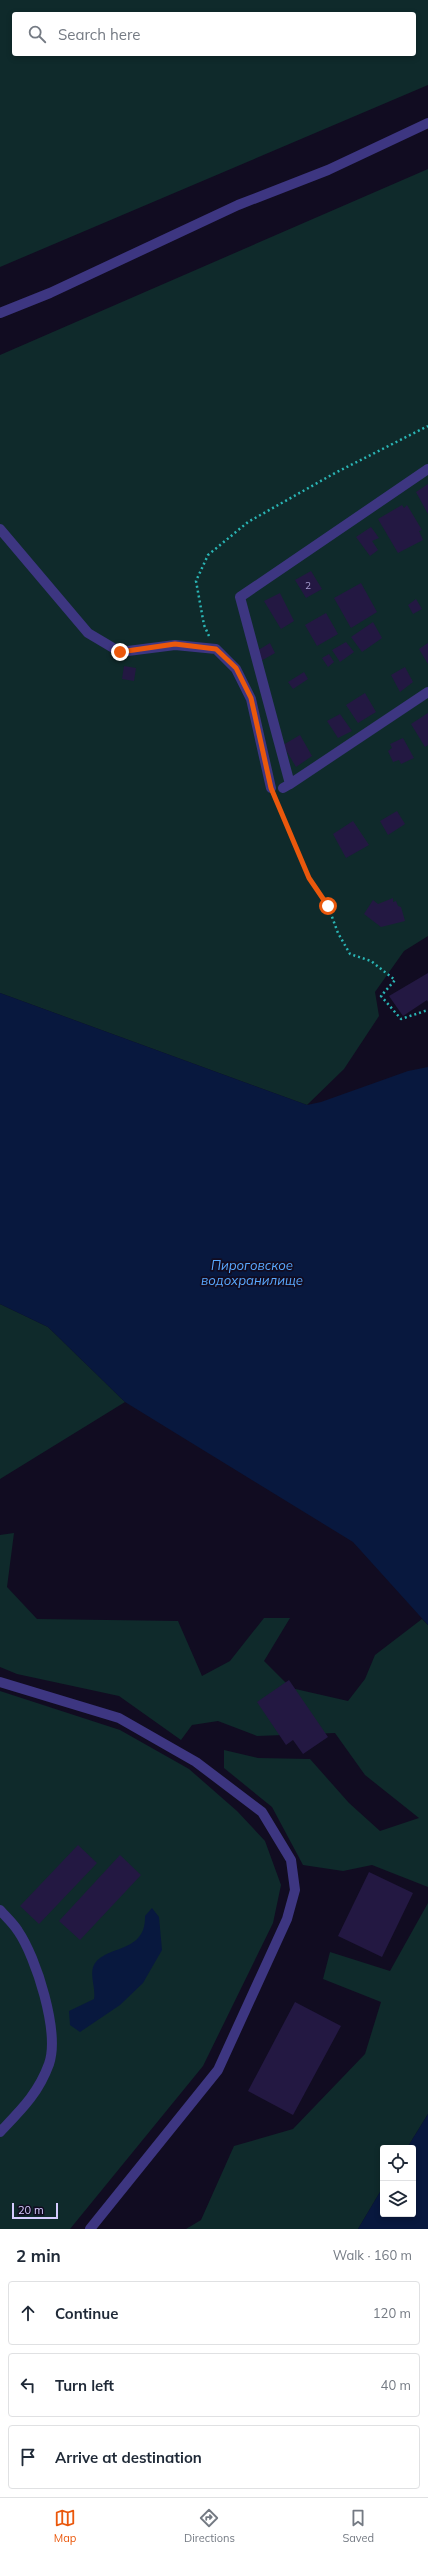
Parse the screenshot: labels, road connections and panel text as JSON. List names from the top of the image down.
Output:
{
  "water": ["Пироговское водохранилище"],
  "house_numbers": ["2"],
  "scale_bar": "20 m",
  "page": {
    "search": "Search here",
    "scale": "20 m",
    "heading": ["2 min", "Walk · 160 m"],
    "list": [
      ["Continue", "120 m"],
      ["Turn left", "40 m"],
      "Arrive at destination"
    ],
    "nav": ["Map", "Directions", "Saved"]
  }
}
